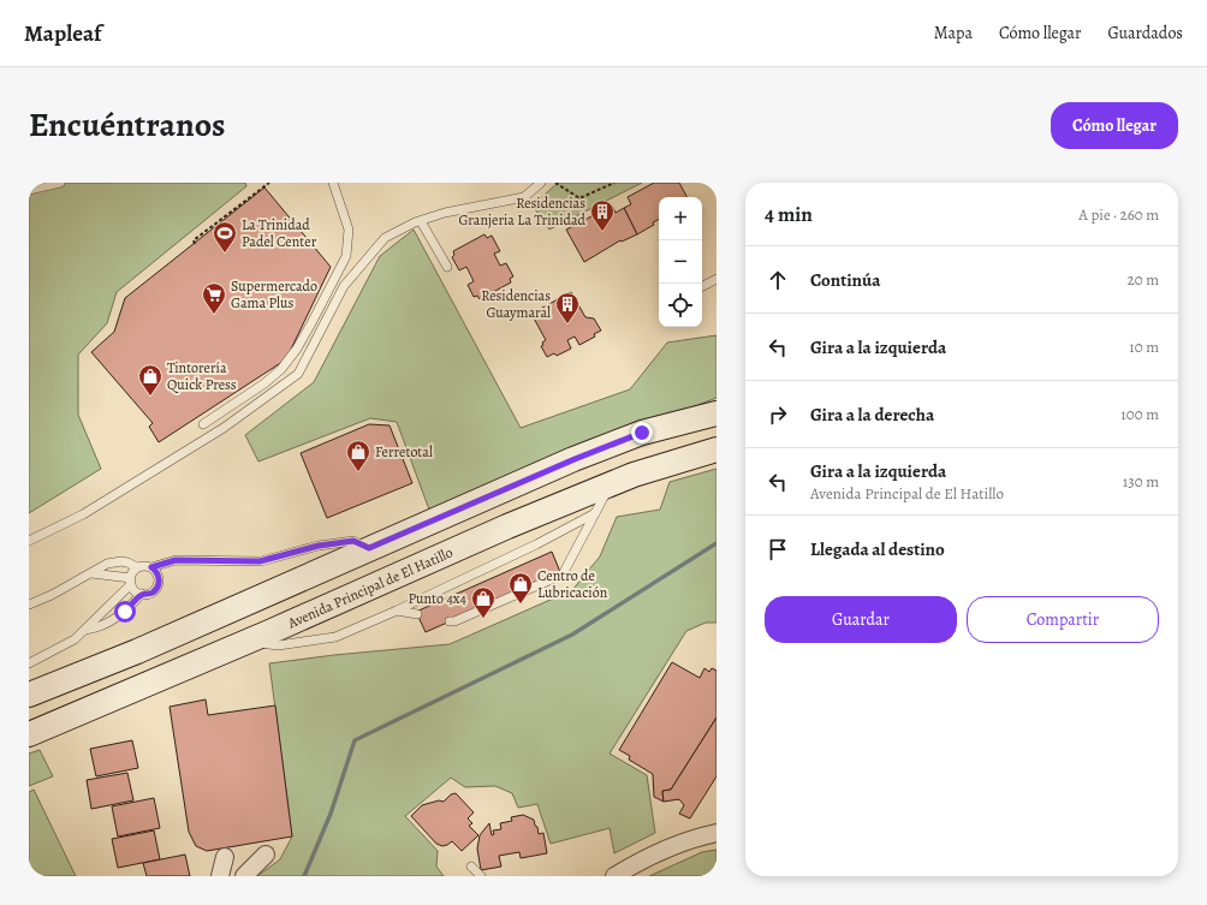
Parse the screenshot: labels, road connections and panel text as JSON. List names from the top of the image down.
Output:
{
  "streets": {
    "main road": ["Avenida Principal de El Hatillo"]
  },
  "places": {
    "building": ["Residencias Granjeria La Trinidad", "Residencias Guaymaral"],
    "sports": ["La Trinidad Padel Center"],
    "supermarket": ["Supermercado Gama Plus"],
    "shop": [
      "Tintorería Quick Press",
      "Ferretotal",
      "Centro de Lubricación",
      "Punto 4x4"
    ]
  },
  "page": {
    "header": "Mapleaf",
    "nav": ["Mapa", "Cómo llegar", "Guardados"],
    "title": "Encuéntranos",
    "buttons": [
      "Cómo llegar",
      ["Guardar", "Compartir"]
    ],
    "heading": ["4 min", "A pie · 260 m"],
    "map_buttons": ["+", "−"],
    "list": [
      ["Continúa", "20 m"],
      ["Gira a la izquierda", "10 m"],
      ["Gira a la derecha", "100 m"],
      ["Gira a la izquierda", "Avenida Principal de El Hatillo", "130 m"],
      "Llegada al destino"
    ]
  }
}
